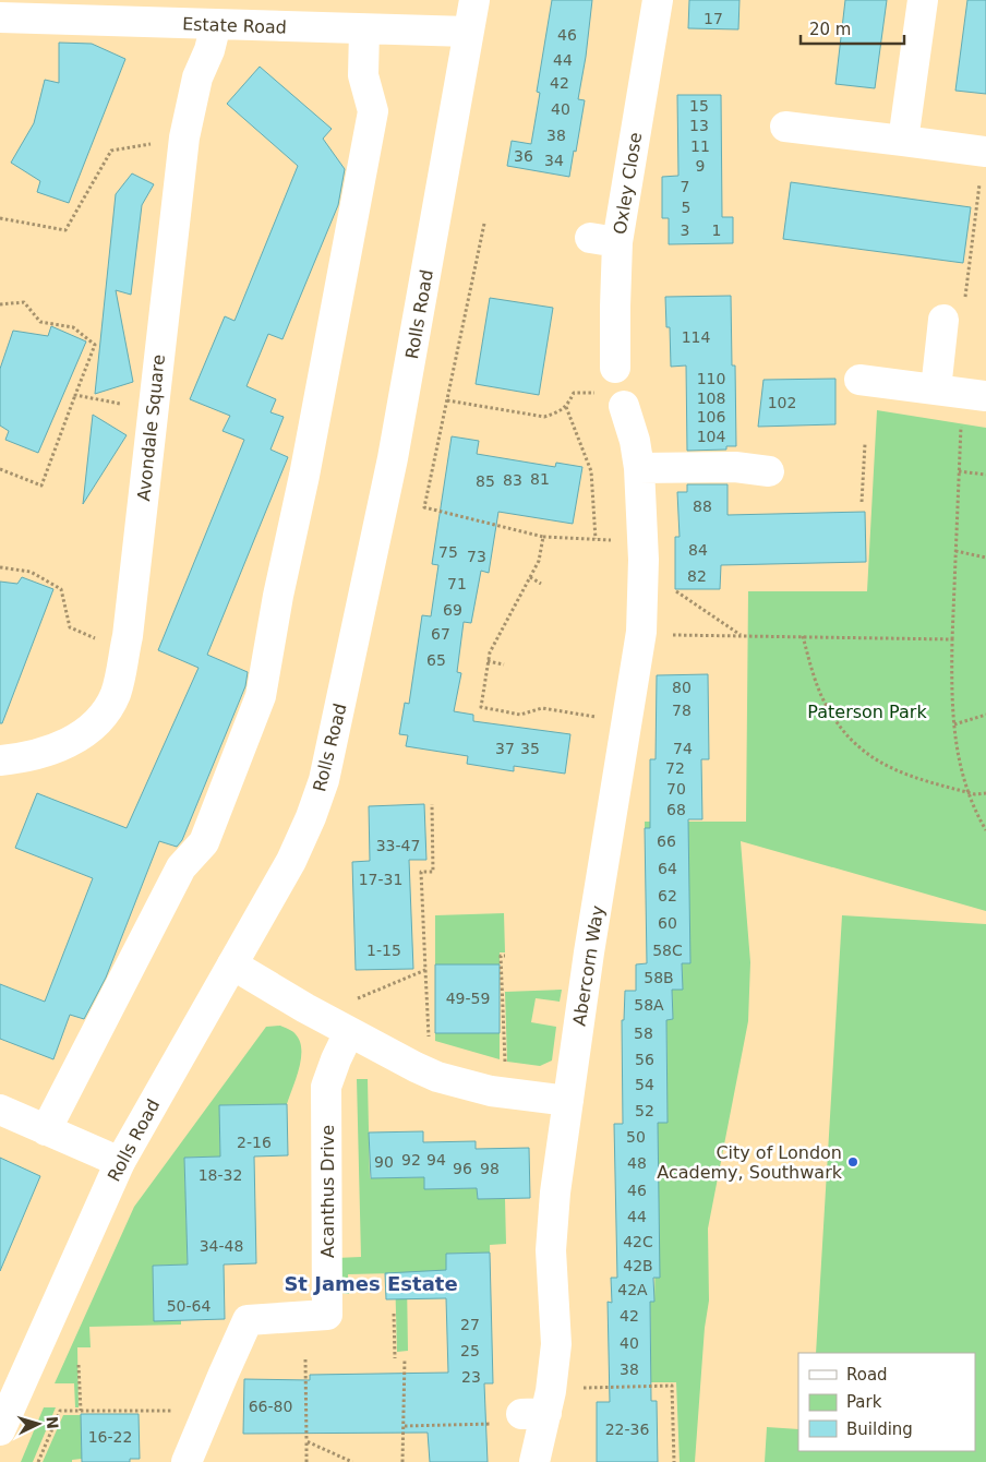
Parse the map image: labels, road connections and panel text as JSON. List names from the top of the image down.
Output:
{
  "streets": {
    "street": [
      "Estate Road",
      "Oxley Close",
      "Rolls Road",
      "Avondale Square",
      "Abercorn Way",
      "Acanthus Drive"
    ]
  },
  "crossings": [
    ["Estate Road", "Rolls Road"],
    ["Estate Road", "Avondale Square"]
  ],
  "districts": ["St James Estate"],
  "parks": ["Paterson Park"],
  "places": ["City of London Academy, Southwark"],
  "house_numbers": [
    "17",
    "46",
    "44",
    "42",
    "15",
    "40",
    "13",
    "38",
    "11",
    "36",
    "34",
    "9",
    "7",
    "5",
    "3",
    "1",
    "114",
    "110",
    "108",
    "102",
    "106",
    "104",
    "81",
    "83",
    "85",
    "88",
    "84",
    "75",
    "73",
    "82",
    "71",
    "69",
    "67",
    "65",
    "80",
    "78",
    "37",
    "35",
    "74",
    "72",
    "70",
    "68",
    "66",
    "33-47",
    "64",
    "17-31",
    "62",
    "60",
    "1-15",
    "58C",
    "58B",
    "49-59",
    "58A",
    "58",
    "56",
    "54",
    "52",
    "50",
    "2-16",
    "92",
    "94",
    "90",
    "48",
    "96",
    "98",
    "18-32",
    "46",
    "44",
    "42C",
    "34-48",
    "42B",
    "42A",
    "50-64",
    "42",
    "27",
    "40",
    "25",
    "38",
    "23",
    "66-80",
    "22-36",
    "16-22"
  ],
  "legend": ["Road", "Park", "Building"],
  "scale_bar": "20 m",
  "north": "right"
}
